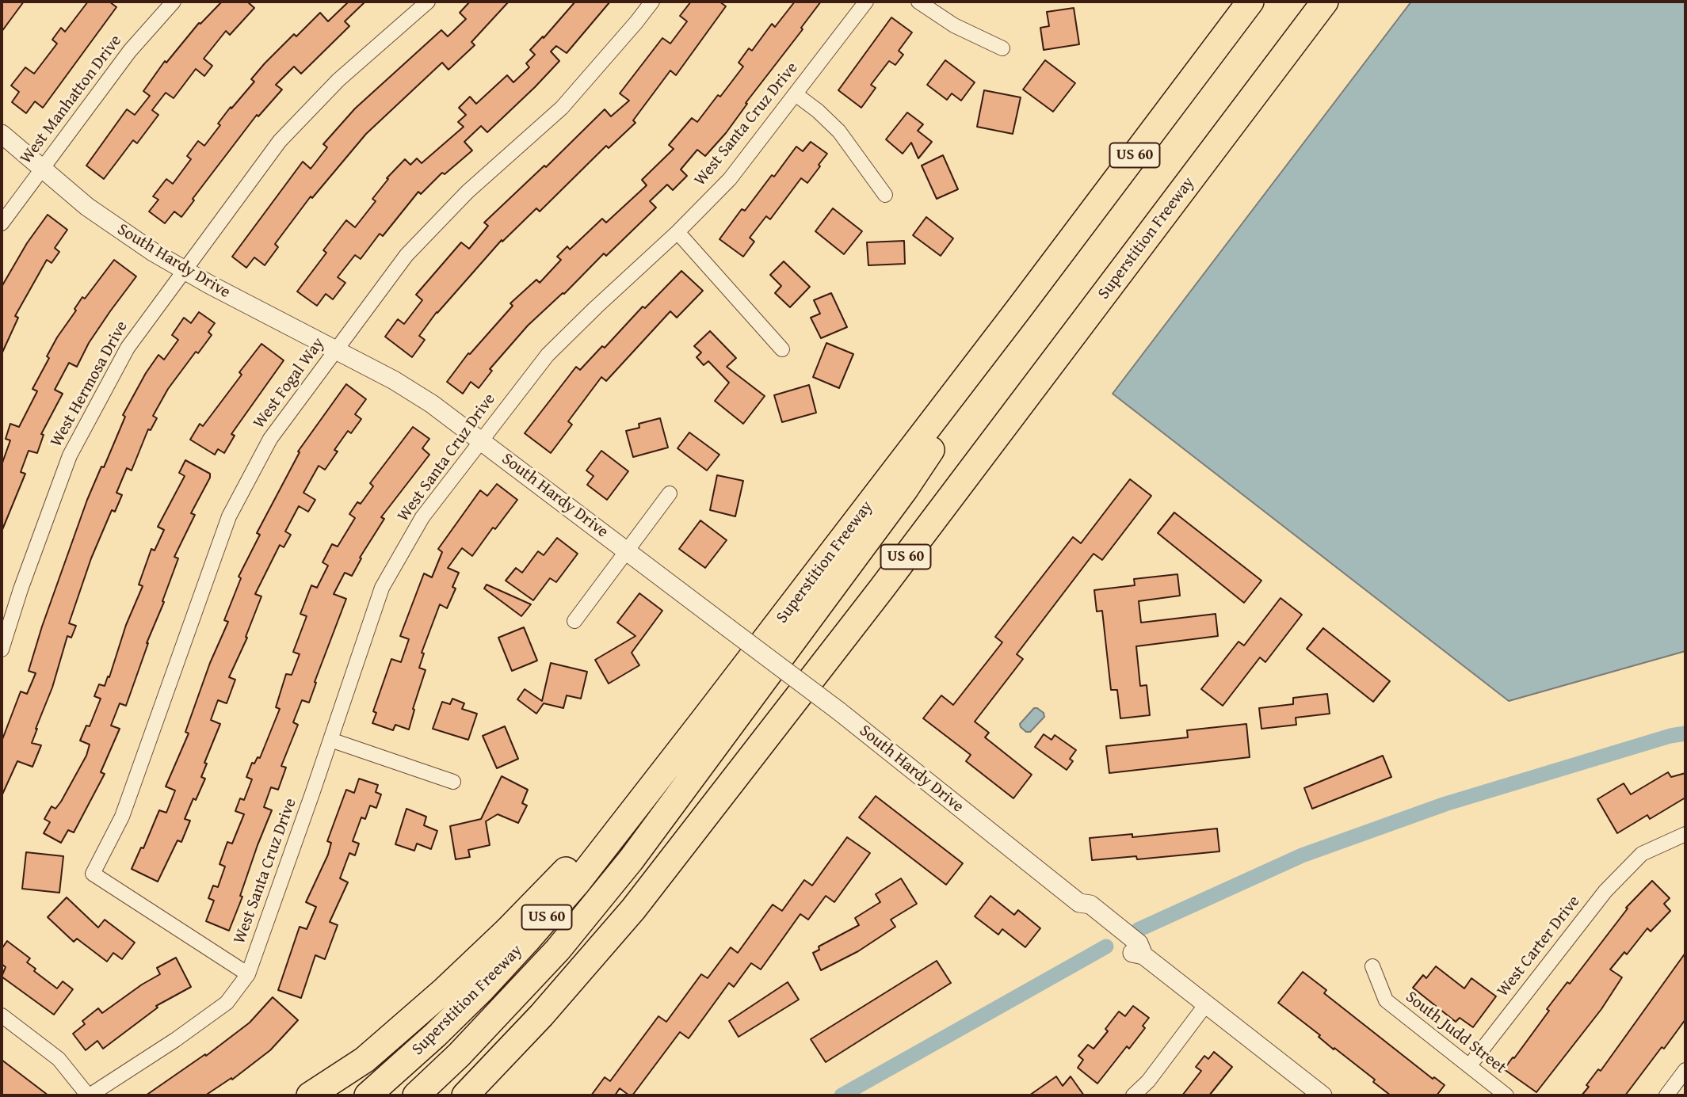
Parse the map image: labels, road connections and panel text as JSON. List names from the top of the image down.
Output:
{
  "streets": {
    "highway": ["US 60", "Superstition Freeway"],
    "street": [
      "West Manhatton Drive",
      "West Santa Cruz Drive",
      "South Hardy Drive",
      "West Fogal Way",
      "West Hermosa Drive",
      "West Carter Drive",
      "South Judd Street"
    ]
  },
  "crossings": [
    ["West Manhatton Drive", "South Hardy Drive"],
    ["West Santa Cruz Drive", "South Hardy Drive"],
    ["West Santa Cruz Drive", "West Fogal Way"],
    ["South Hardy Drive", "West Fogal Way"],
    ["South Hardy Drive", "West Hermosa Drive"],
    ["West Carter Drive", "South Judd Street"]
  ]
}
